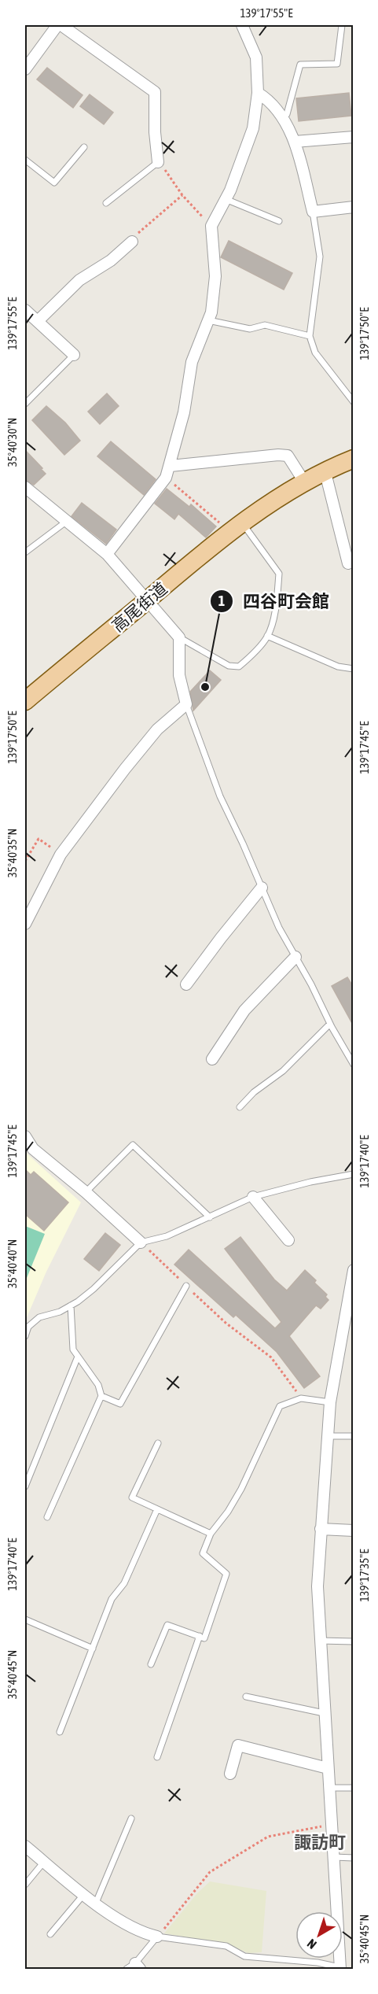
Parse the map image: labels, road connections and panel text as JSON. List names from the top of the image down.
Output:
{
  "streets": {
    "main road": ["高尾街道"]
  },
  "districts": ["諏訪町"],
  "places": ["四谷町会館"],
  "north": "bottom left",
  "coordinates": [
    "139°17'55\"E",
    "139°17'50\"E",
    "35°40'30\"N",
    "139°17'45\"E",
    "35°40'35\"N",
    "139°17'40\"E",
    "35°40'40\"N",
    "139°17'35\"E",
    "35°40'45\"N"
  ]
}
